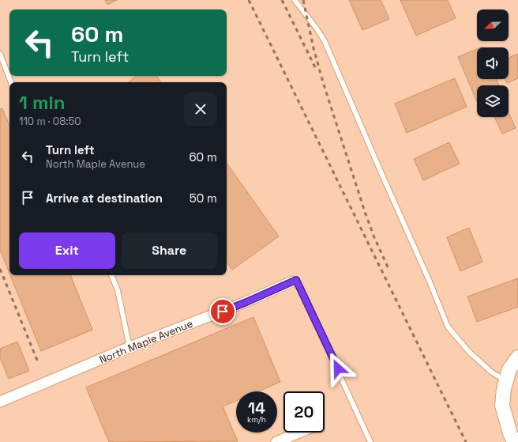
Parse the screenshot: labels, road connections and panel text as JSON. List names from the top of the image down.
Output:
{
  "streets": {
    "street": ["North Maple Avenue"]
  },
  "north": "bottom left",
  "page": {
    "turn": ["60 m", "Turn left"],
    "heading": ["1 min", "110 m · 08:50"],
    "list": [
      {
        "name": "Turn left",
        "note": "North Maple Avenue",
        "value": "60 m"
      },
      {
        "name": "Arrive at destination",
        "value": "50 m"
      }
    ],
    "buttons": ["Exit", "Share"],
    "speed": "14 km/h",
    "limit": "20"
  }
}
